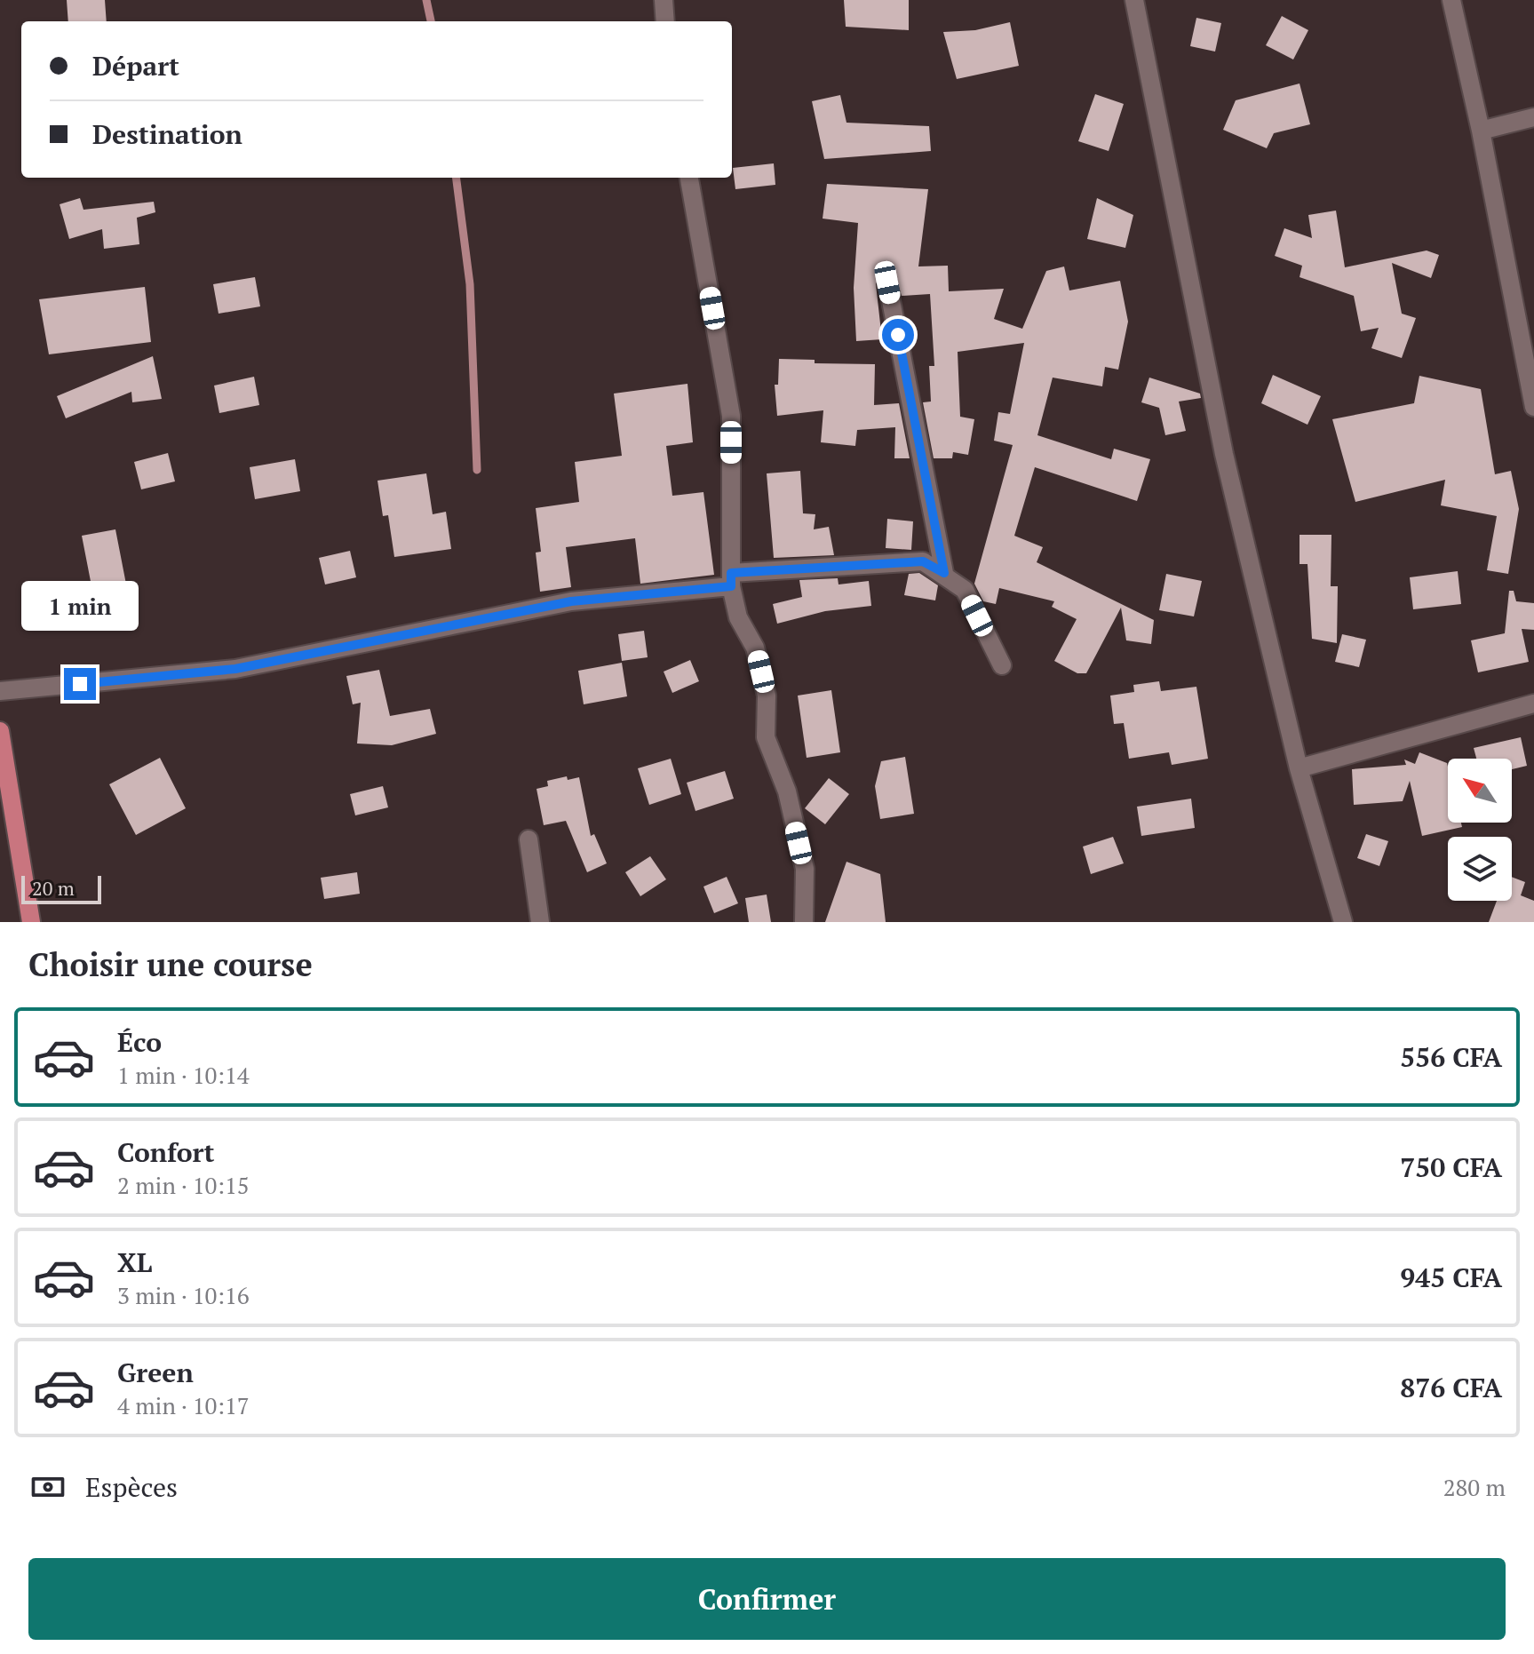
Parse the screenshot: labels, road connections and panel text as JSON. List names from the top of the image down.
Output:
{
  "scale_bar": "20 m",
  "north": "top left",
  "page": {
    "banner": ["Départ", "Destination"],
    "bubble": "1 min",
    "scale": "20 m",
    "heading": "Choisir une course",
    "list": [
      {
        "name": "Éco",
        "note": "1 min · 10:14",
        "value": "556 CFA"
      },
      {
        "name": "Confort",
        "note": "2 min · 10:15",
        "value": "750 CFA"
      },
      {
        "name": "XL",
        "note": "3 min · 10:16",
        "value": "945 CFA"
      },
      {
        "name": "Green",
        "note": "4 min · 10:17",
        "value": "876 CFA"
      }
    ],
    "pay": ["Espèces", "280 m"],
    "buttons": "Confirmer"
  }
}
